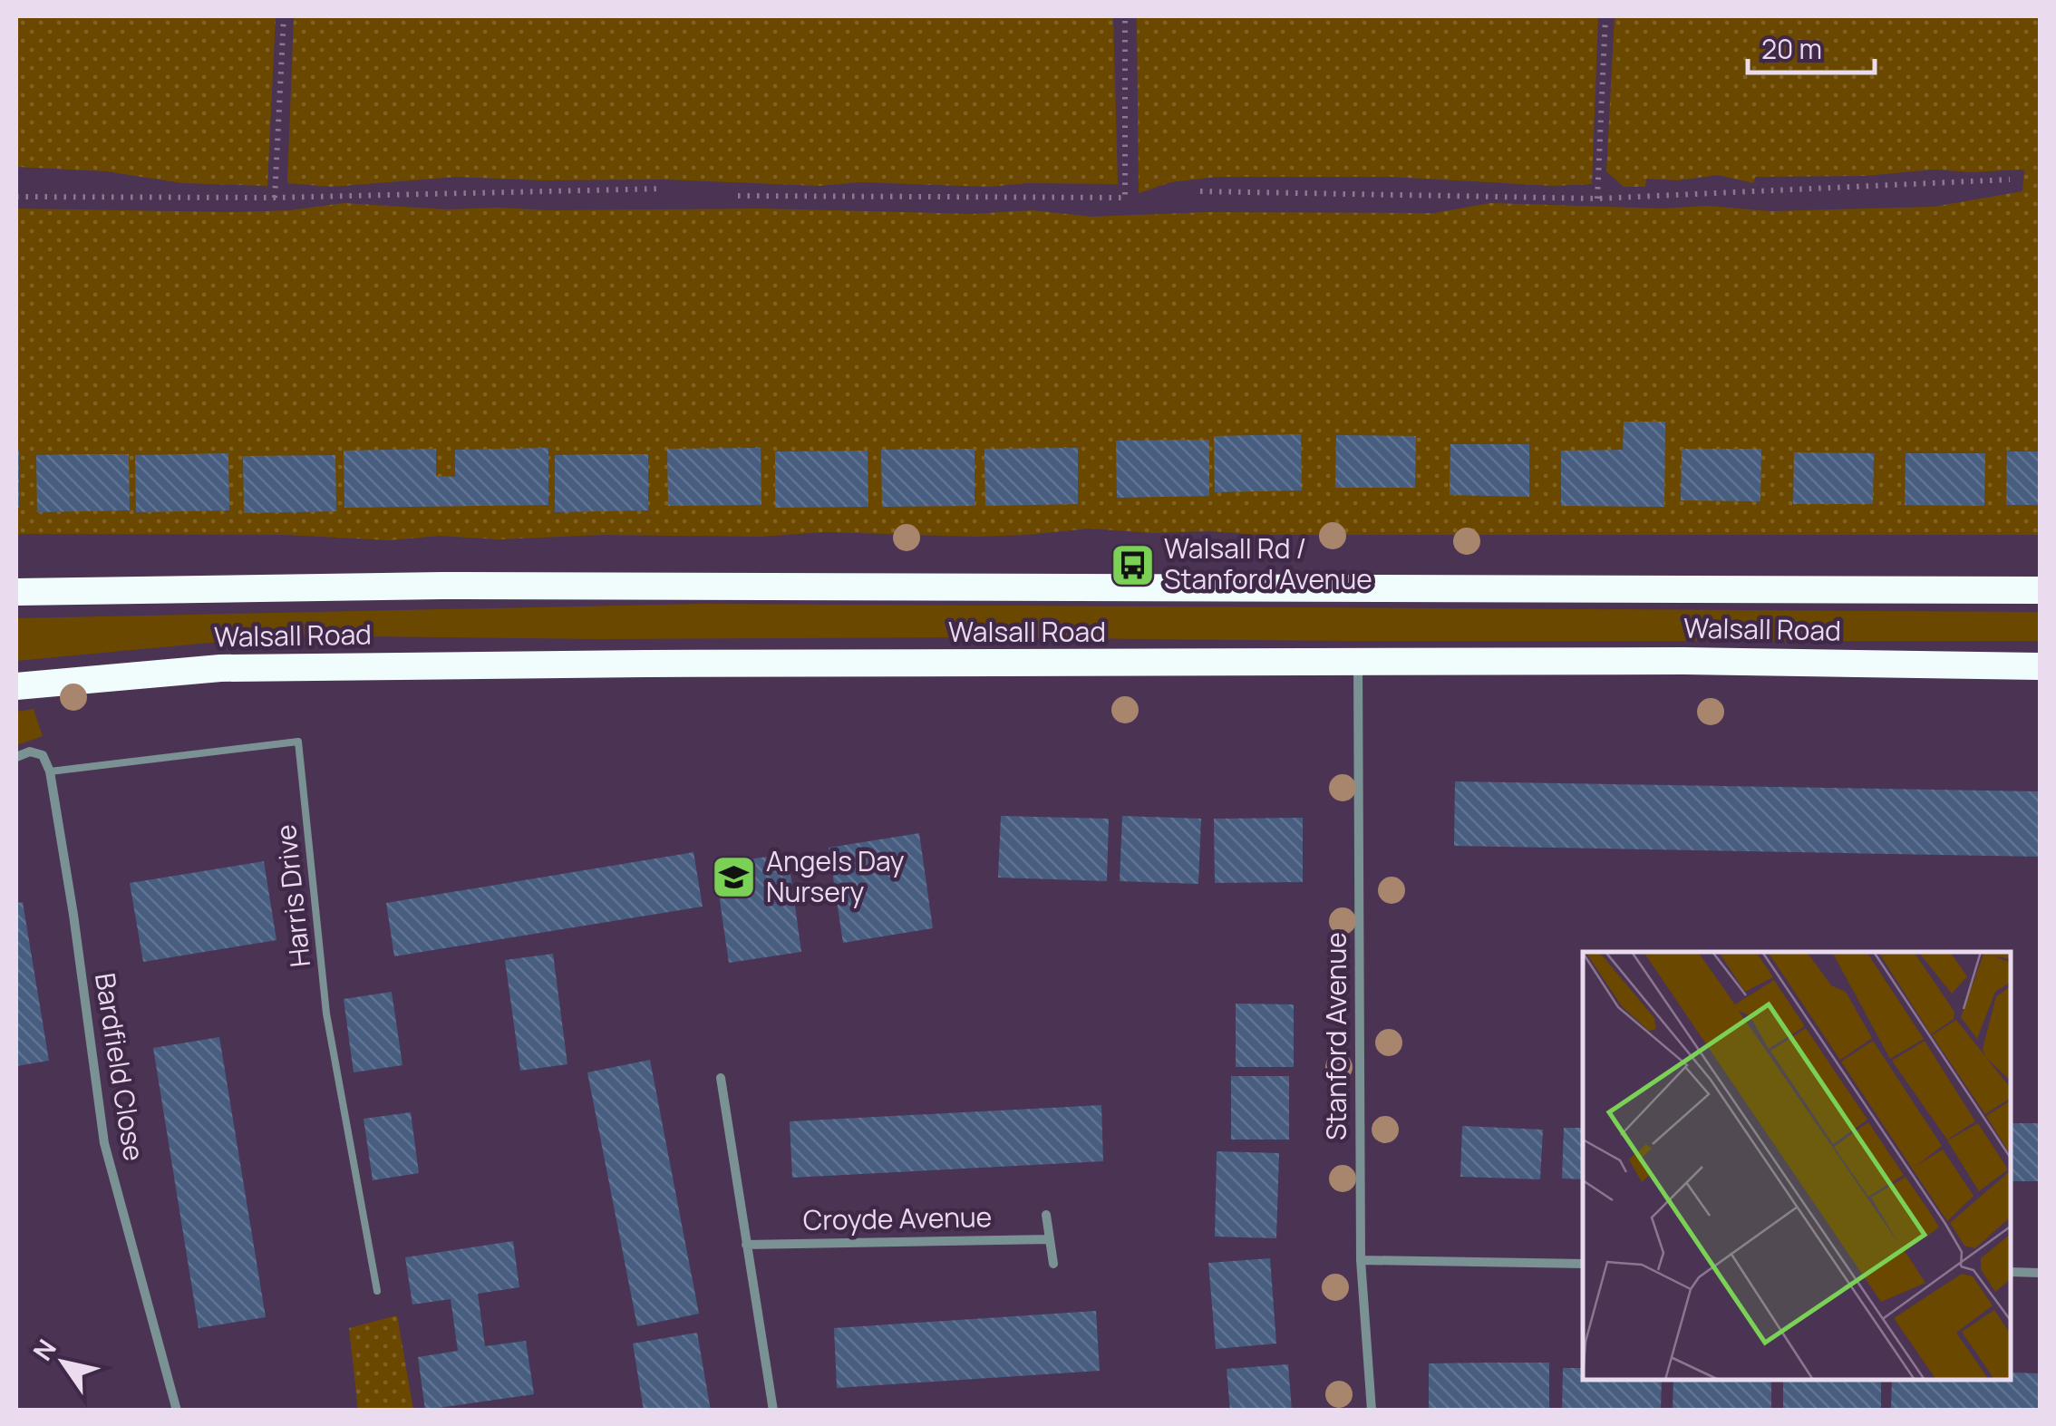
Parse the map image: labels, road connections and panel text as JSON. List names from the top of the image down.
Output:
{
  "streets": {
    "highway": ["Walsall Road"],
    "street": ["Stanford Avenue", "Bardfield Close", "Croyde Avenue"],
    "lane": ["Harris Drive"]
  },
  "crossings": [
    ["Walsall Road", "Stanford Avenue"],
    ["Harris Drive", "Bardfield Close"]
  ],
  "places": {
    "bus stop": ["Walsall Rd / Stanford Avenue"],
    "school or university": ["Angels Day Nursery"]
  },
  "scale_bar": "20 m",
  "north": "top left"
}
